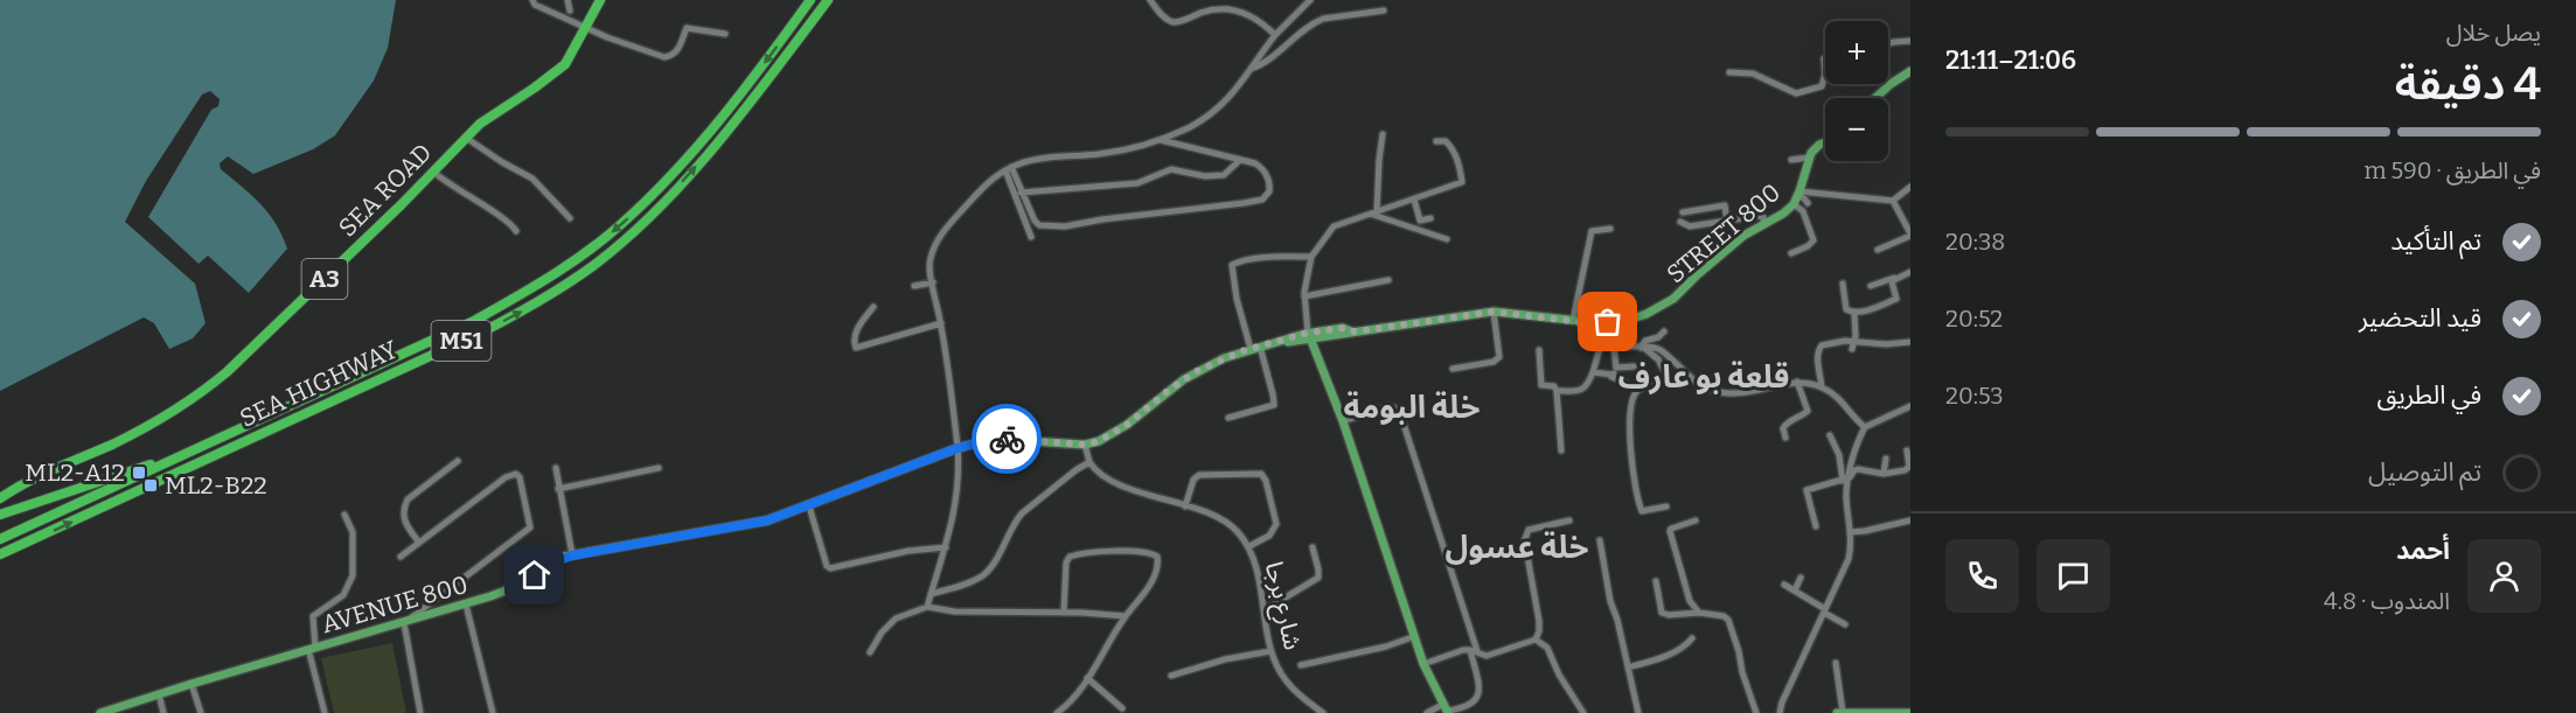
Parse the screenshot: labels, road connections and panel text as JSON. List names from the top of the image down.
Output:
{
  "streets": {
    "highway": [
      "SEA ROAD",
      "A3",
      "M51",
      "SEA HIGHWAY"
    ],
    "main road": ["STREET 800", "AVENUE 800"],
    "street": ["شارع برجا"]
  },
  "crossings": [
    ["STREET 800", "AVENUE 800"]
  ],
  "districts": ["قلعة بو عارف", "خلة البومة", "خلة عسول"],
  "places": {
    "transit": ["ML2-A12", "ML2-B22"]
  },
  "page": {
    "heading": ["4 دقيقة", "يصل خلال", "21:06–21:11"],
    "panel": ["أحمد", "المندوب · 4.8"],
    "map_buttons": ["+", "−"],
    "bar": "في الطريق · 590 m",
    "list": [
      ["تم التأكيد", "20:38"],
      ["قيد التحضير", "20:52"],
      ["في الطريق", "20:53"],
      "تم التوصيل"
    ]
  }
}
